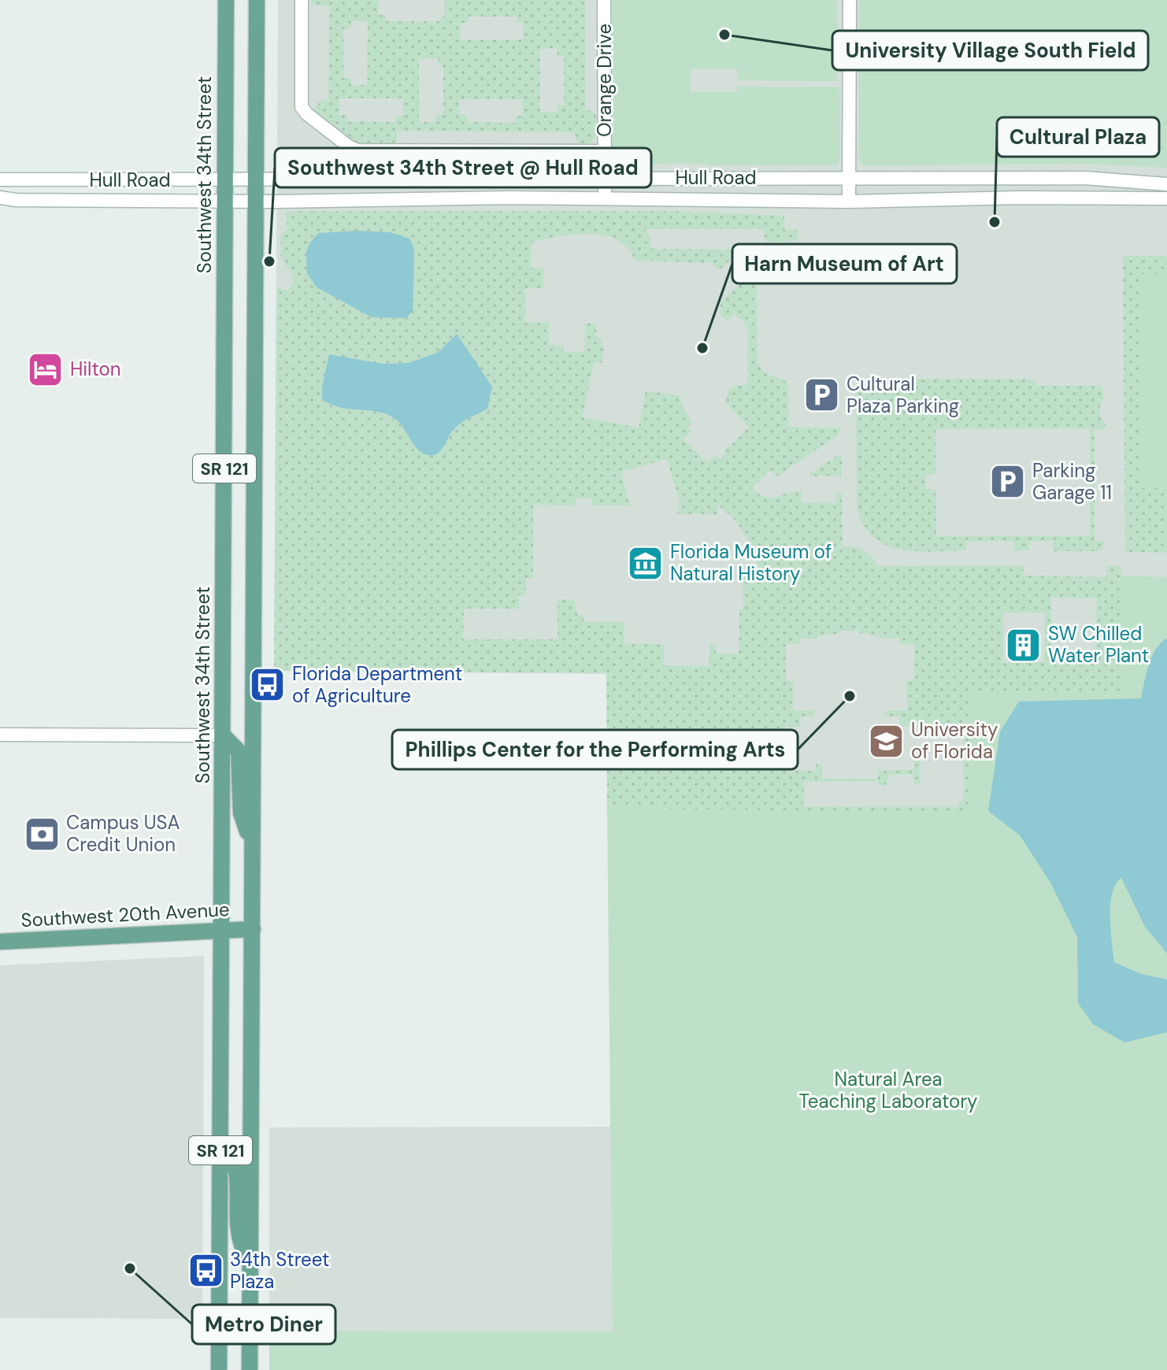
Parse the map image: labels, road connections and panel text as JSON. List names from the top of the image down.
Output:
{
  "streets": {
    "main road": ["Southwest 34th Street", "SR 121", "Southwest 20th Avenue"],
    "street": ["Orange Drive", "Hull Road"]
  },
  "crossings": [
    ["Orange Drive", "Hull Road"],
    ["Southwest 34th Street", "Hull Road"],
    ["Southwest 34th Street", "Southwest 20th Avenue"],
    ["Hull Road", "SR 121"],
    ["SR 121", "Southwest 20th Avenue"]
  ],
  "parks": ["Natural Area Teaching Laboratory"],
  "places": {
    "other": [
      "University Village South Field",
      "Cultural Plaza",
      "Southwest 34th Street @ Hull Road",
      "Harn Museum of Art",
      "Phillips Center for the Performing Arts",
      "Metro Diner"
    ],
    "hotel": ["Hilton"],
    "parking": ["Cultural Plaza Parking", "Parking Garage 11"],
    "museum": ["Florida Museum of Natural History"],
    "building": ["SW Chilled Water Plant"],
    "bus stop": ["Florida Department of Agriculture", "34th Street Plaza"],
    "school or university": ["University of Florida"],
    "bank": ["Campus USA Credit Union"]
  }
}
